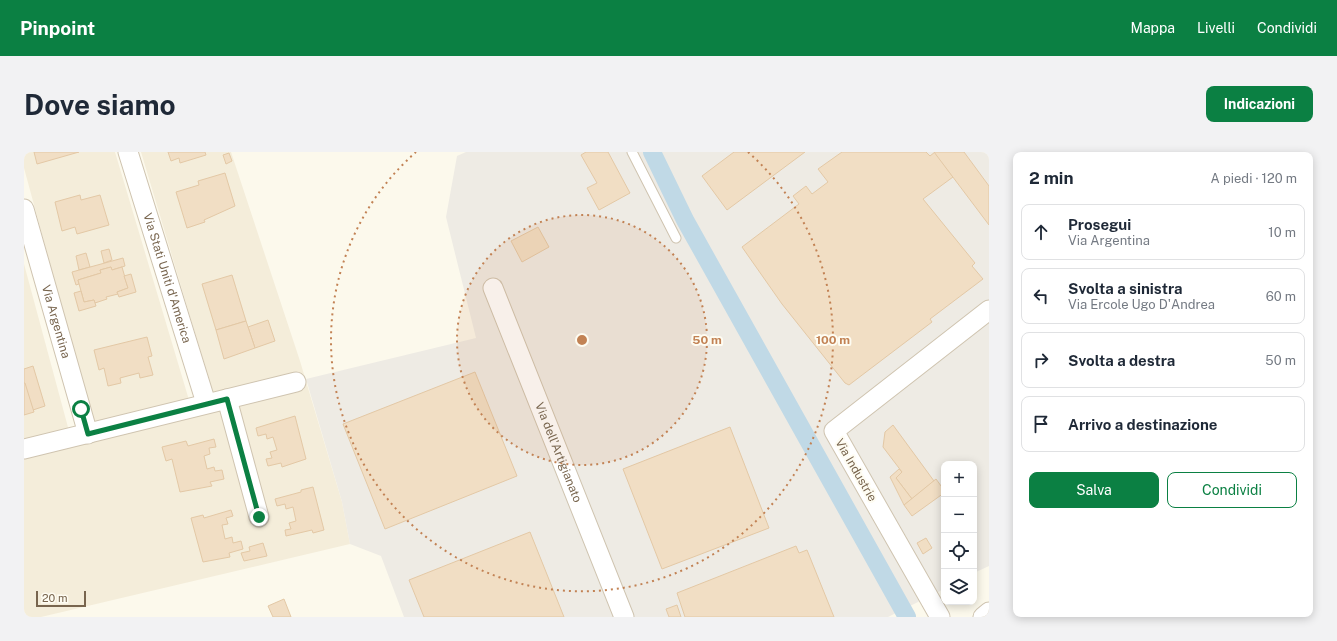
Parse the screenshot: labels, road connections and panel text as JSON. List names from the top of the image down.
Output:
{
  "streets": {
    "street": [
      "Via Stati Uniti d'America",
      "Via Argentina",
      "Via dell'Artigianato",
      "Via Industrie"
    ]
  },
  "scale_bar": "20 m",
  "page": {
    "header": "Pinpoint",
    "nav": ["Mappa", "Livelli", "Condividi"],
    "buttons": [
      "Indicazioni",
      ["Salva", "Condividi"]
    ],
    "title": "Dove siamo",
    "heading": ["2 min", "A piedi · 120 m"],
    "list": [
      ["Prosegui", "Via Argentina", "10 m"],
      ["Svolta a sinistra", "Via Ercole Ugo D'Andrea", "60 m"],
      ["Svolta a destra", "50 m"],
      "Arrivo a destinazione"
    ],
    "map_buttons": ["+", "−"],
    "scale": "20 m"
  },
  "rings": ["50 m", "100 m"]
}
